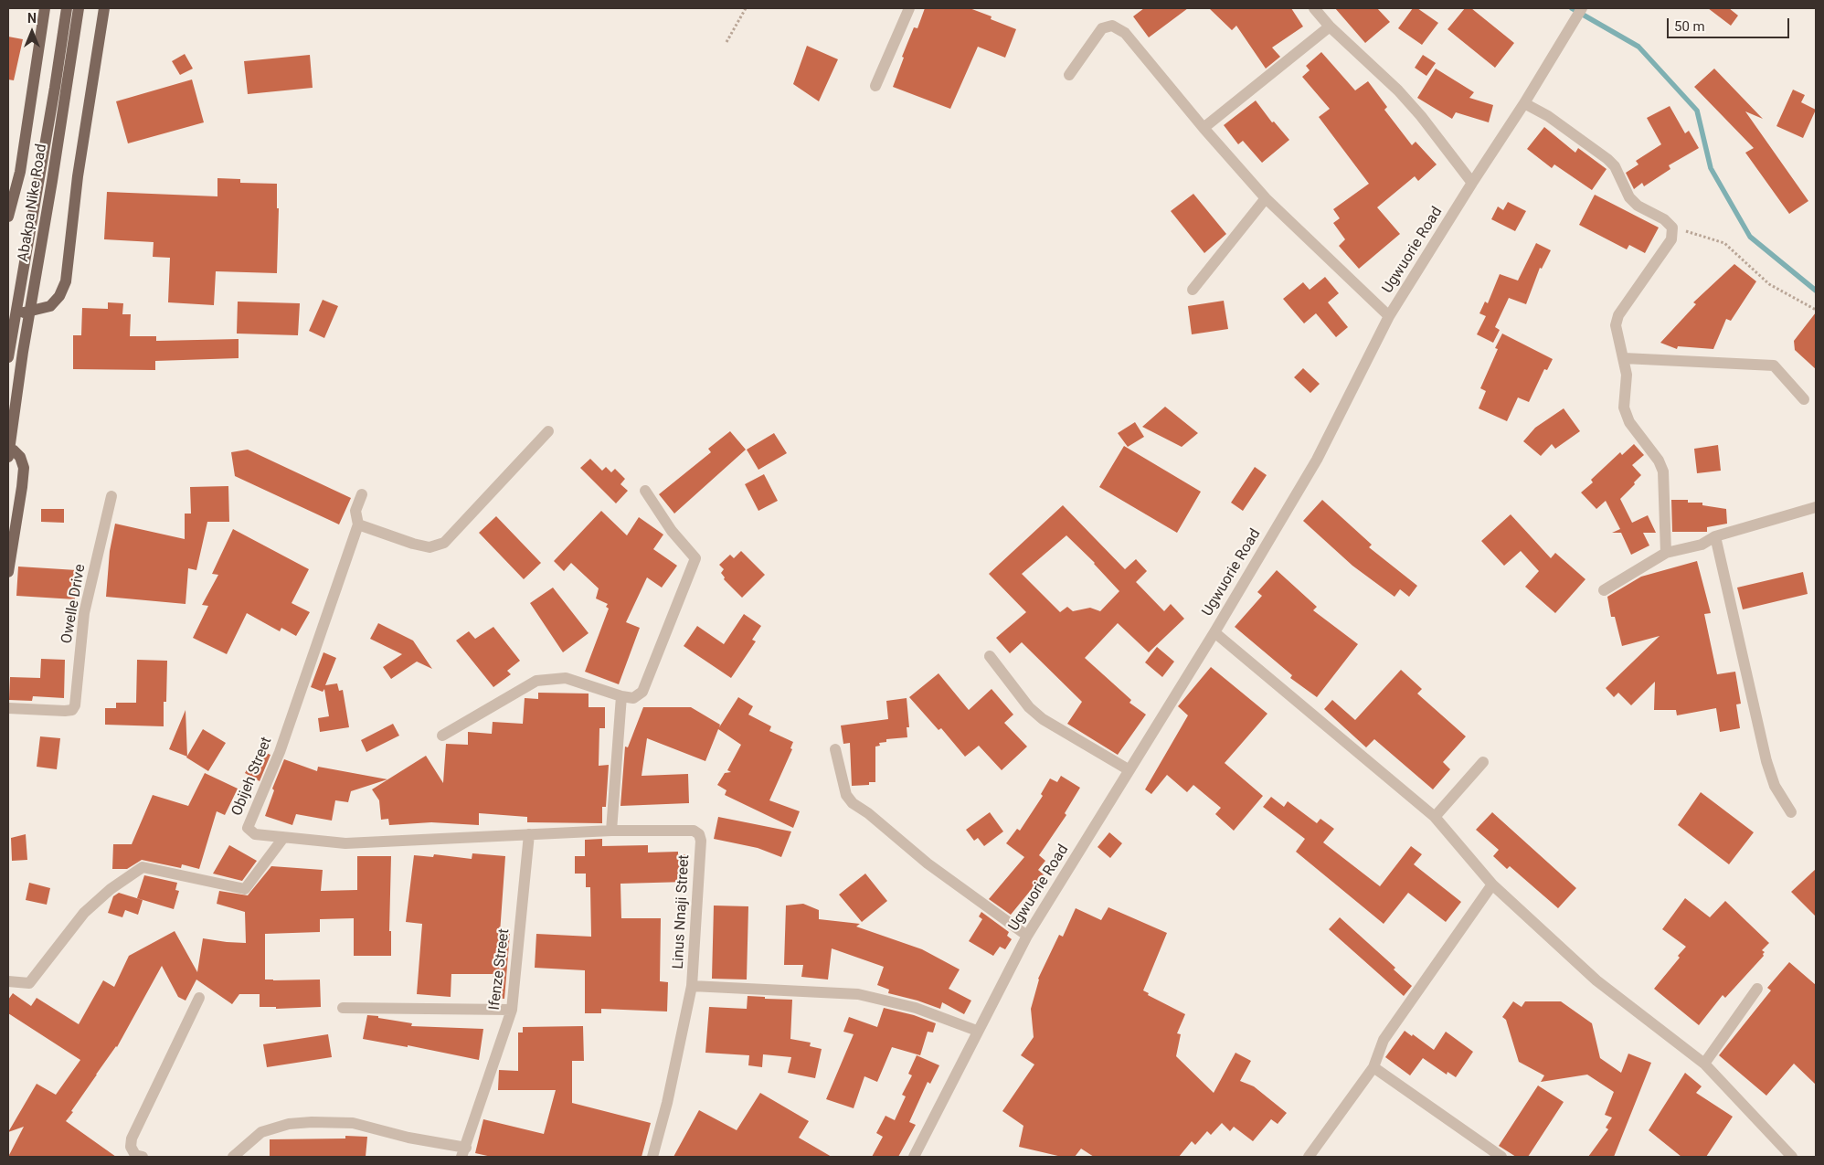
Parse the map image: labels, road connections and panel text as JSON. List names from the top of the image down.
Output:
{
  "streets": {
    "main road": ["Abakpa Nike Road"],
    "street": [
      "Ugwuorie Road",
      "Owelle Drive",
      "Obijeh Street",
      "Linus Nnaji Street",
      "Ifenze Street"
    ]
  },
  "crossings": [
    ["Obijeh Street", "Linus Nnaji Street"],
    ["Obijeh Street", "Ifenze Street"],
    ["Linus Nnaji Street", "Ifenze Street"]
  ],
  "scale_bar": "50 m",
  "north": "top"
}
